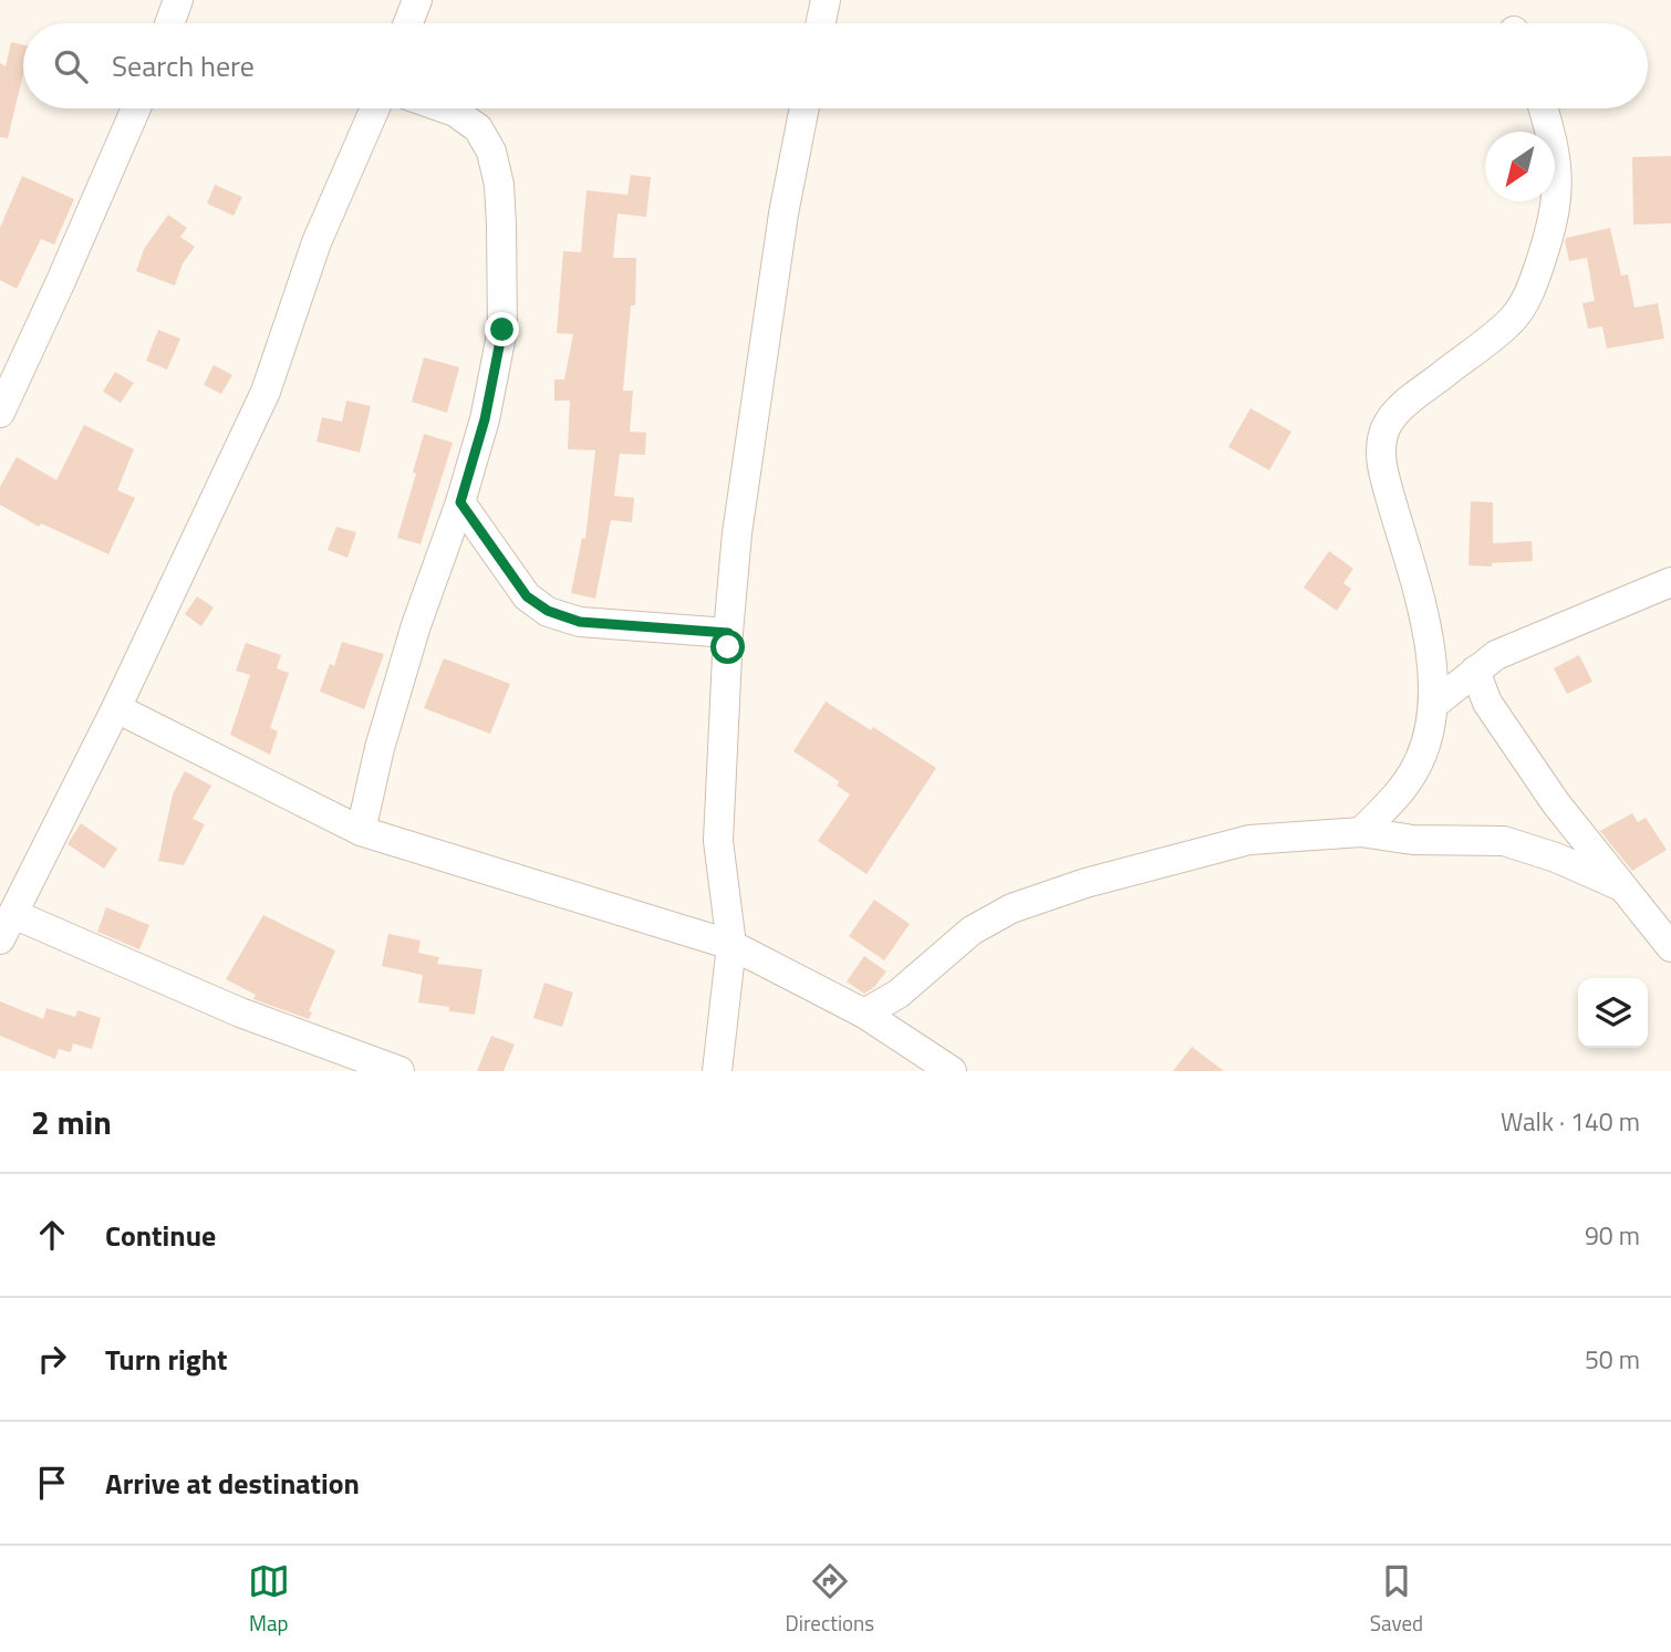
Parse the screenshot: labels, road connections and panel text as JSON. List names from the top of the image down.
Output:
{
  "north": "bottom left",
  "page": {
    "search": "Search here",
    "heading": ["2 min", "Walk · 140 m"],
    "list": [
      ["Continue", "90 m"],
      ["Turn right", "50 m"],
      "Arrive at destination"
    ],
    "nav": ["Map", "Directions", "Saved"]
  }
}
